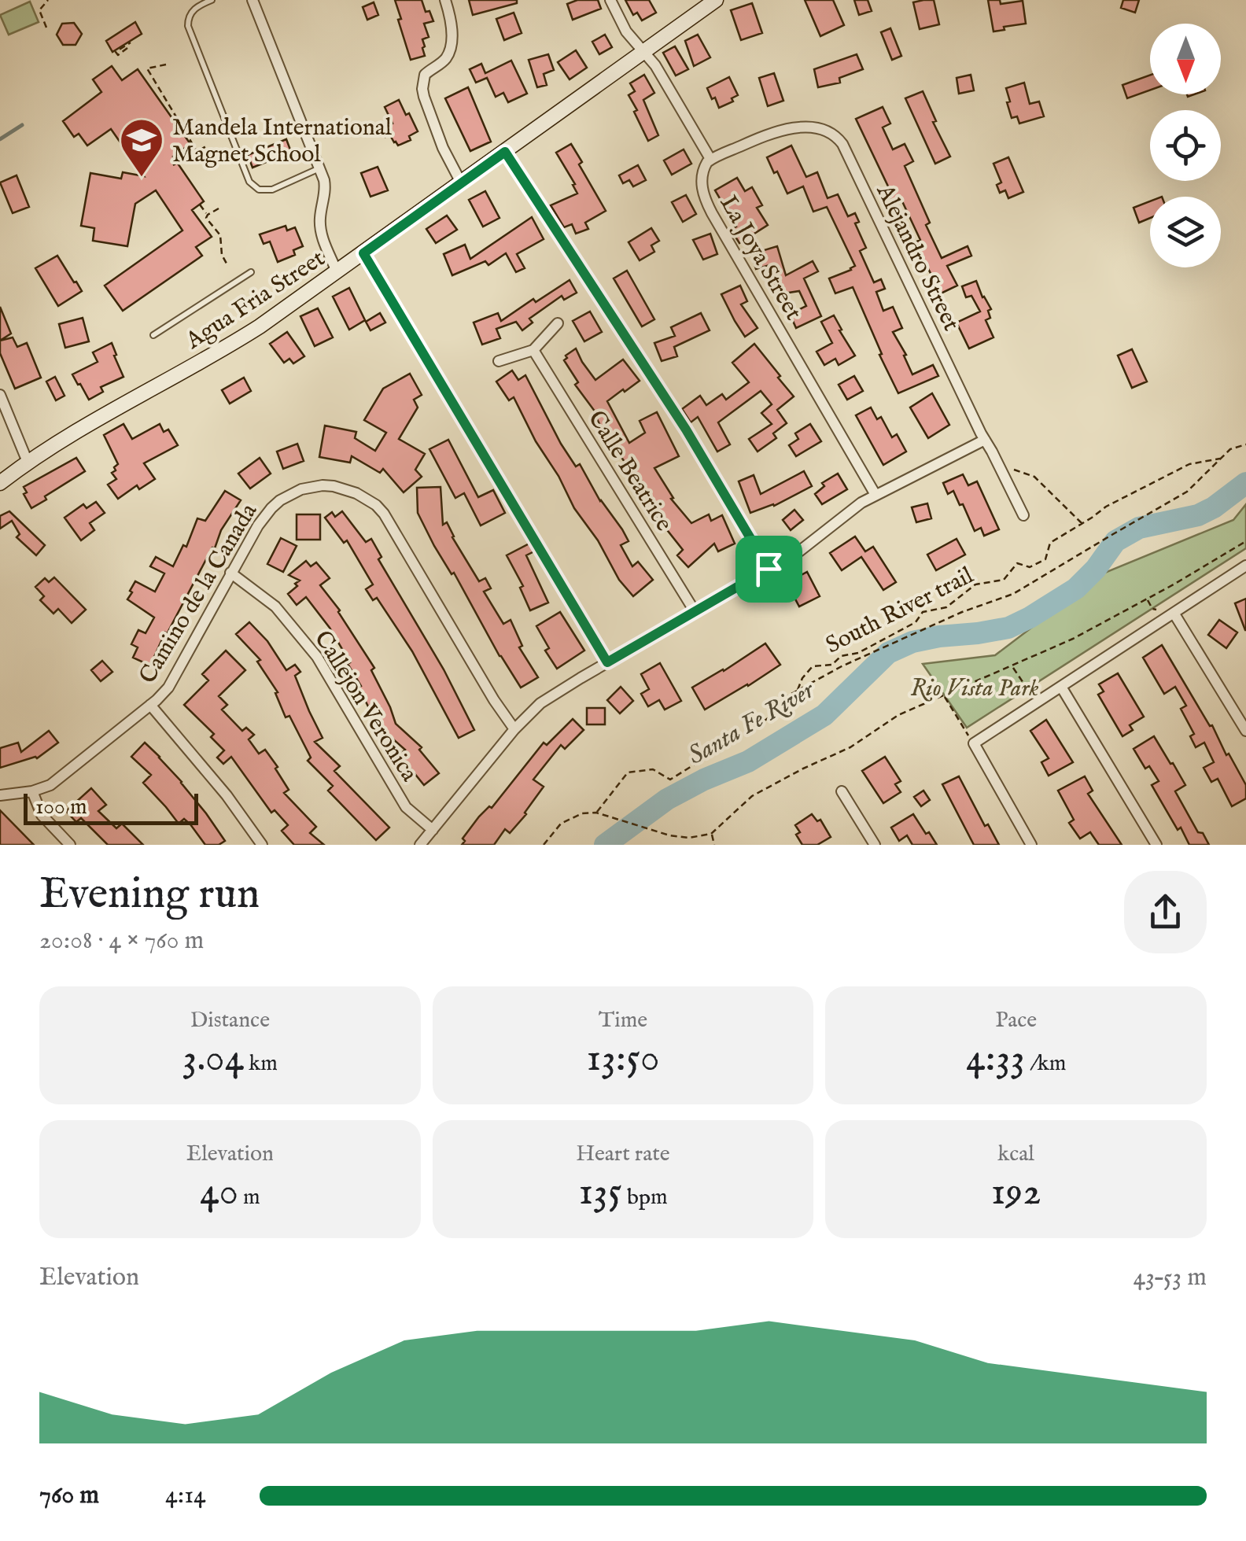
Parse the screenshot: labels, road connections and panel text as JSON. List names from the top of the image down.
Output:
{
  "streets": {
    "street": [
      "La Joya Street",
      "Alejandro Street",
      "Agua Fria Street",
      "Calle Beatrice",
      "Camino de la Canada",
      "Callejon Veronica"
    ],
    "path": ["South River trail"]
  },
  "crossings": [
    ["La Joya Street", "Alejandro Street"],
    ["Camino de la Canada", "Callejon Veronica"]
  ],
  "water": ["Santa Fe River"],
  "parks": ["Rio Vista Park"],
  "places": {
    "school or university": ["Mandela International Magnet School"]
  },
  "scale_bar": "100 m",
  "north": "bottom",
  "page": {
    "scale": "100 m",
    "heading": ["Evening run", "20:08 · 4 × 760 m"],
    "stats": [
      ["Distance", "3.04 km"],
      ["Time", "13:50"],
      ["Pace", "4:33 /km"],
      ["Elevation", "40 m"],
      ["Heart rate", "135 bpm"],
      ["kcal", "192"]
    ],
    "chart": ["Elevation", "43–53 m"],
    "list": [
      {
        "name": "760 m",
        "note": "4:14"
      }
    ]
  }
}
